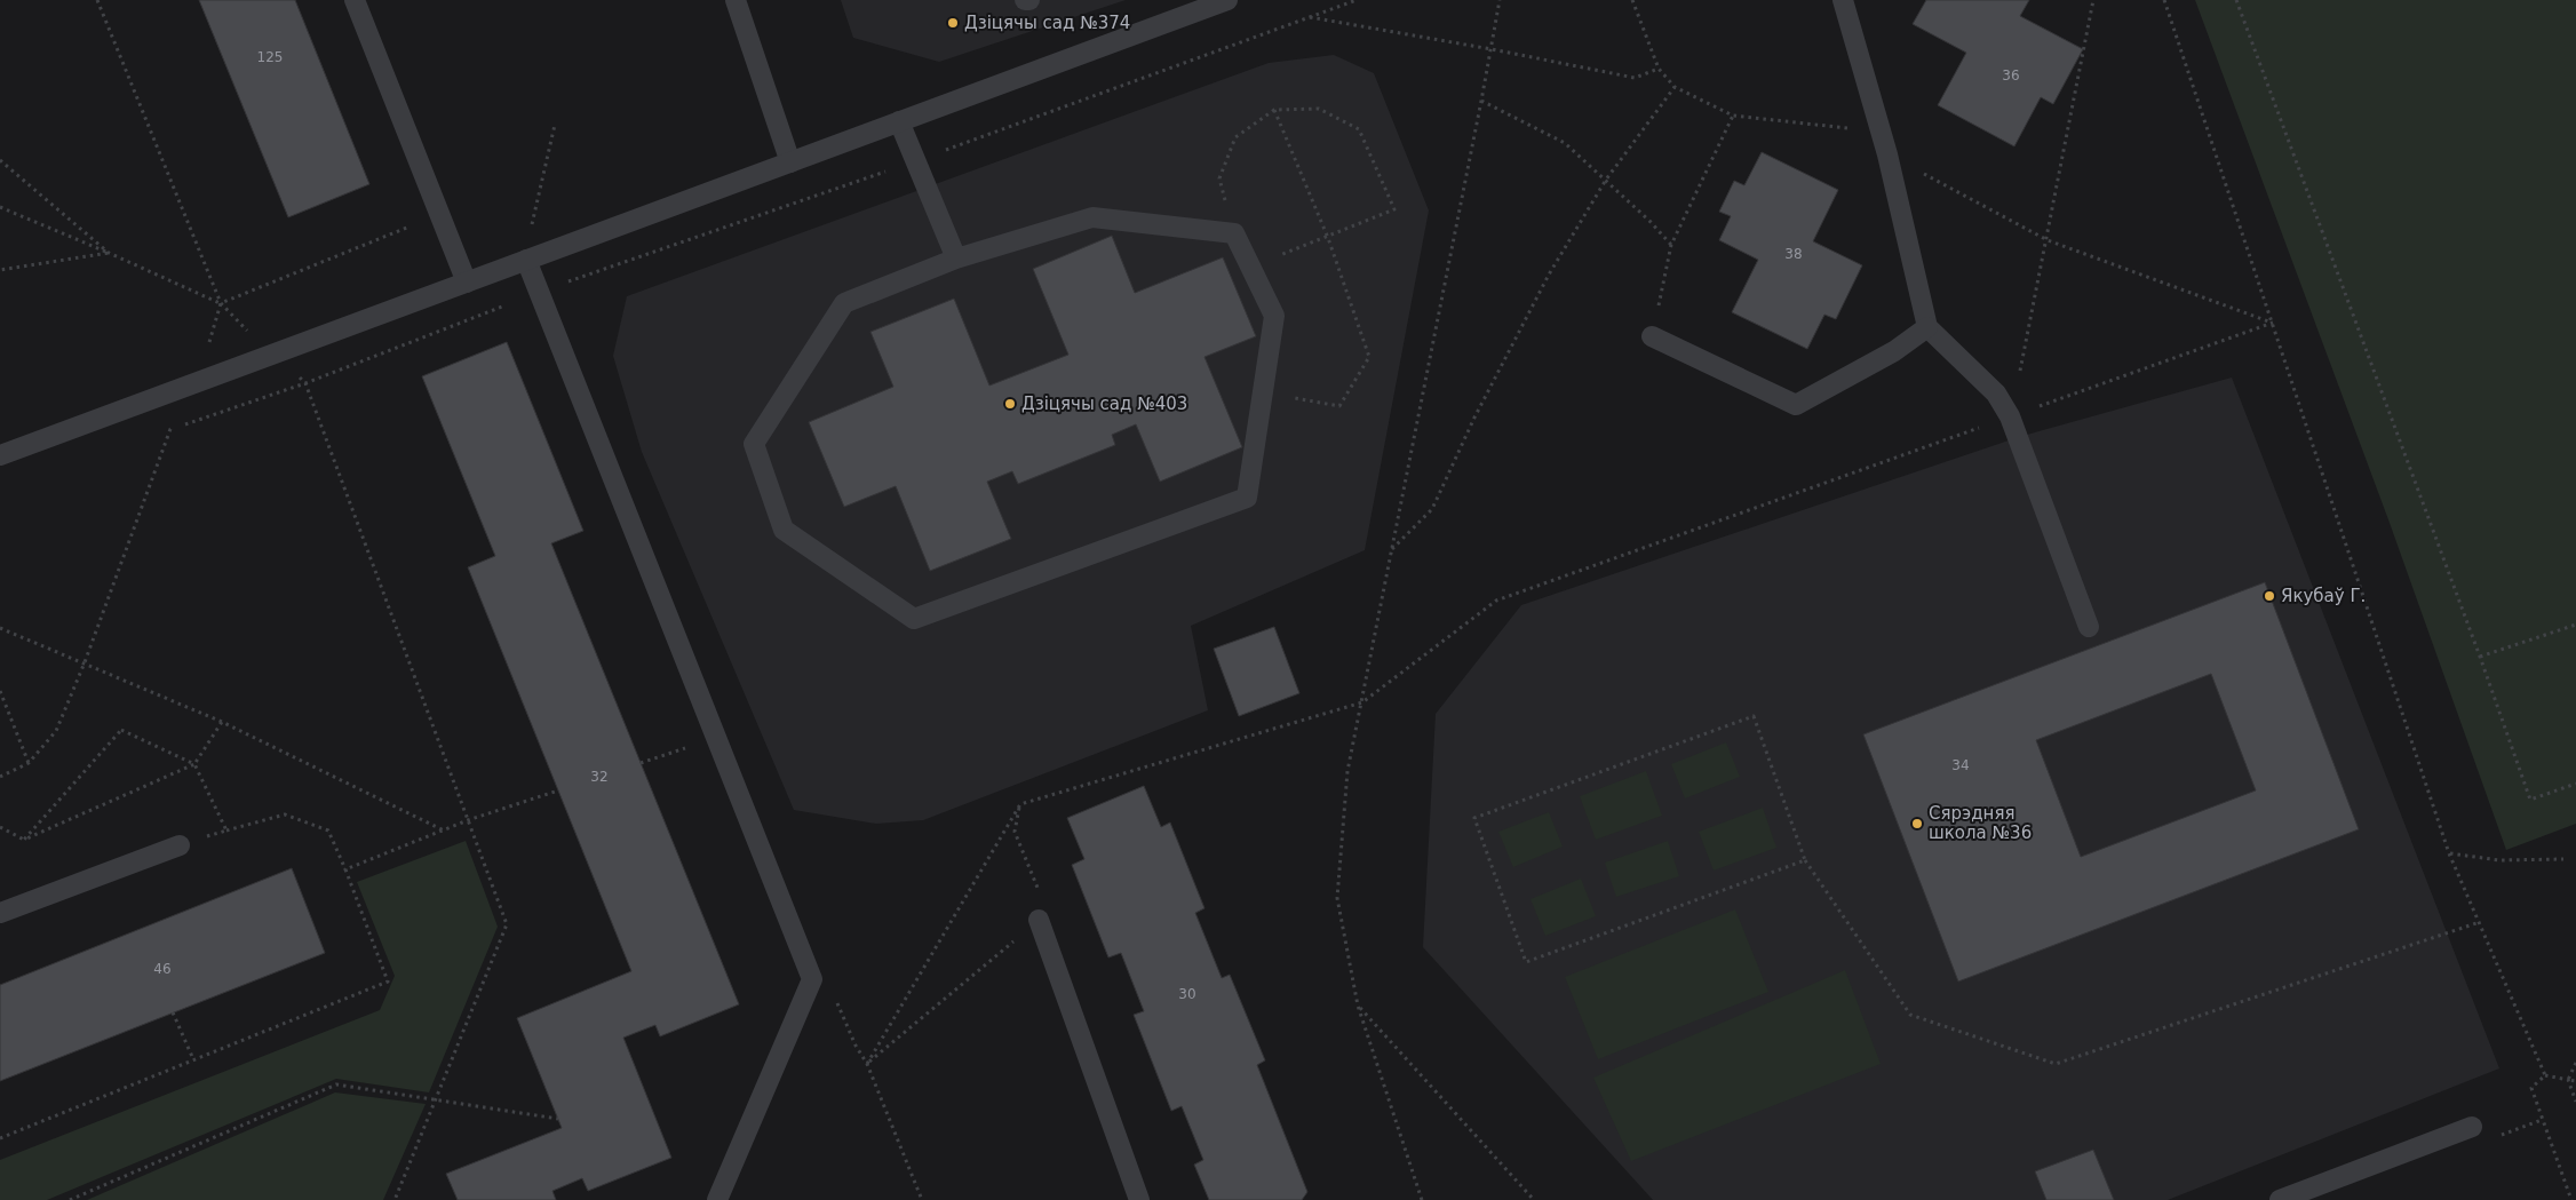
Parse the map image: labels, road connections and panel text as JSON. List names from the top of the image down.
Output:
{
  "places": [
    "Дзіцячы сад №374",
    "Дзіцячы сад №403",
    "Якубаў Г.",
    "Сярэдняя школа №36"
  ],
  "house_numbers": [
    "125",
    "36",
    "38",
    "34",
    "32",
    "46",
    "30"
  ]
}
